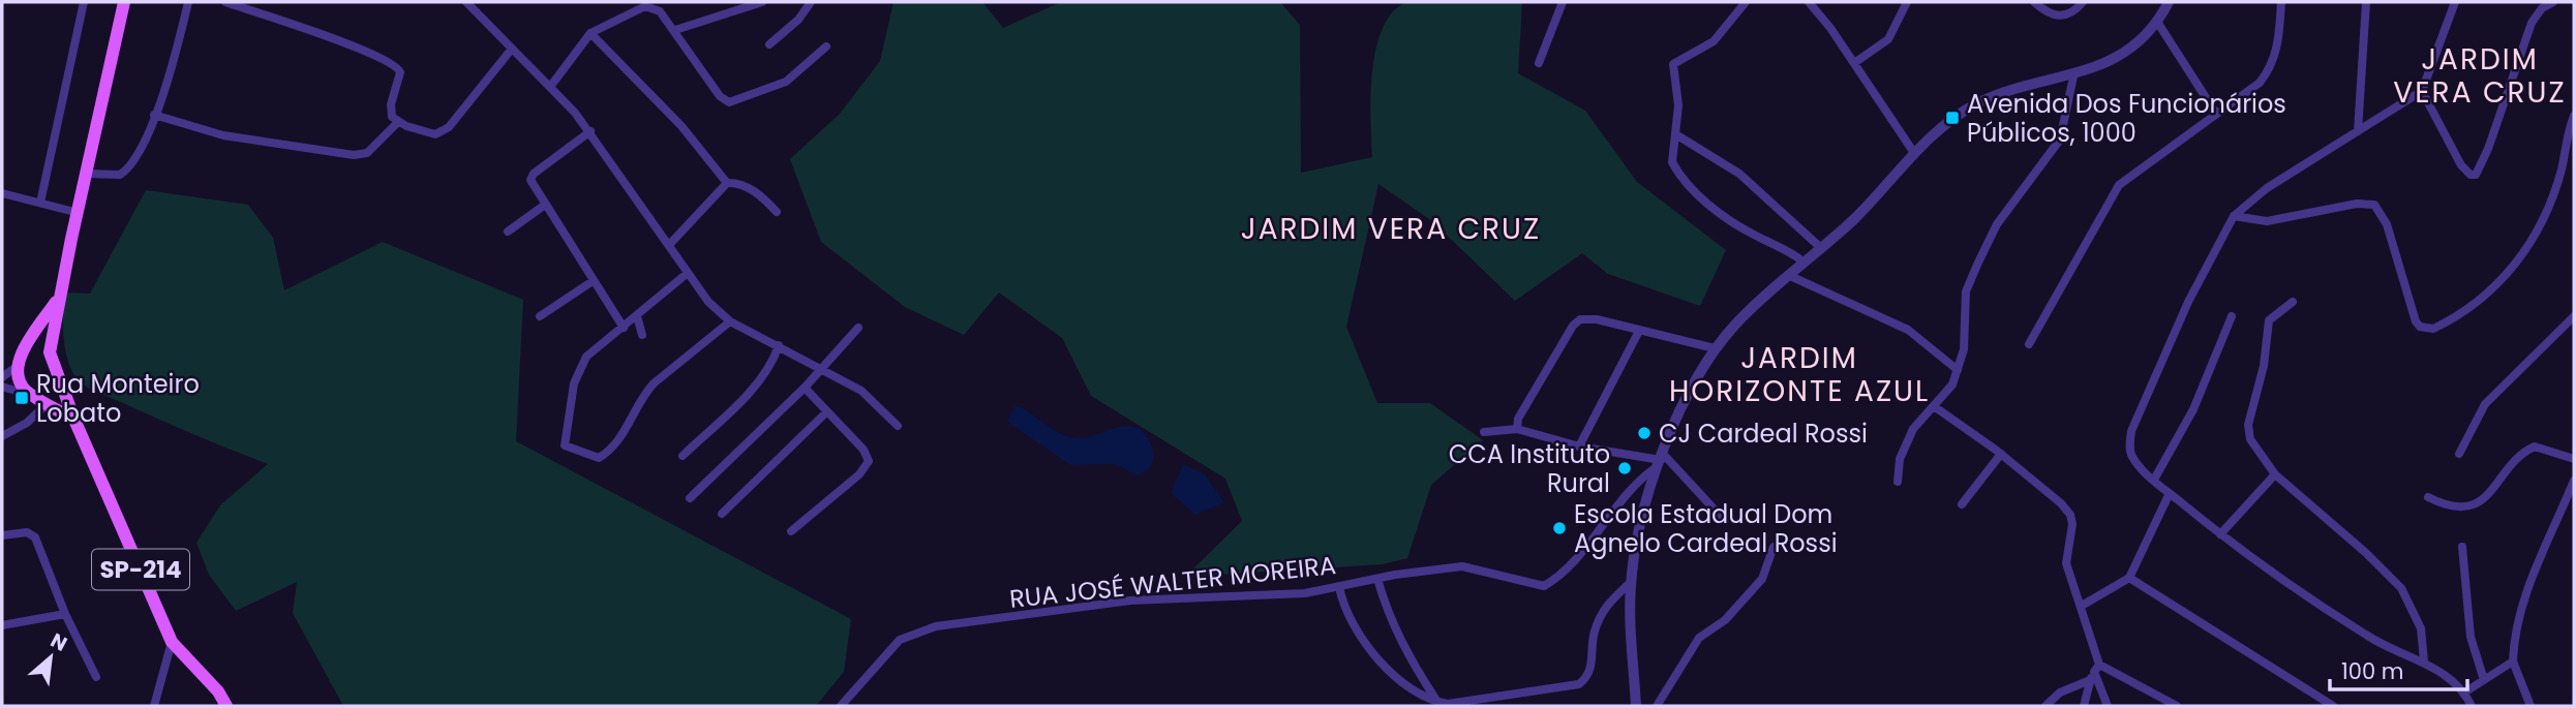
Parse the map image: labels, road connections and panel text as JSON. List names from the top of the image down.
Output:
{
  "streets": {
    "main road": ["SP-214"],
    "street": ["RUA JOSÉ WALTER MOREIRA"]
  },
  "districts": ["JARDIM VERA CRUZ", "JARDIM VERA CRUZ", "JARDIM HORIZONTE AZUL"],
  "places": {
    "transit": ["Avenida Dos Funcionários Públicos, 1000", "Rua Monteiro Lobato"],
    "other": ["CJ Cardeal Rossi", "CCA Instituto Rural", "Escola Estadual Dom Agnelo Cardeal Rossi"]
  },
  "scale_bar": "100 m",
  "north": "top right"
}
